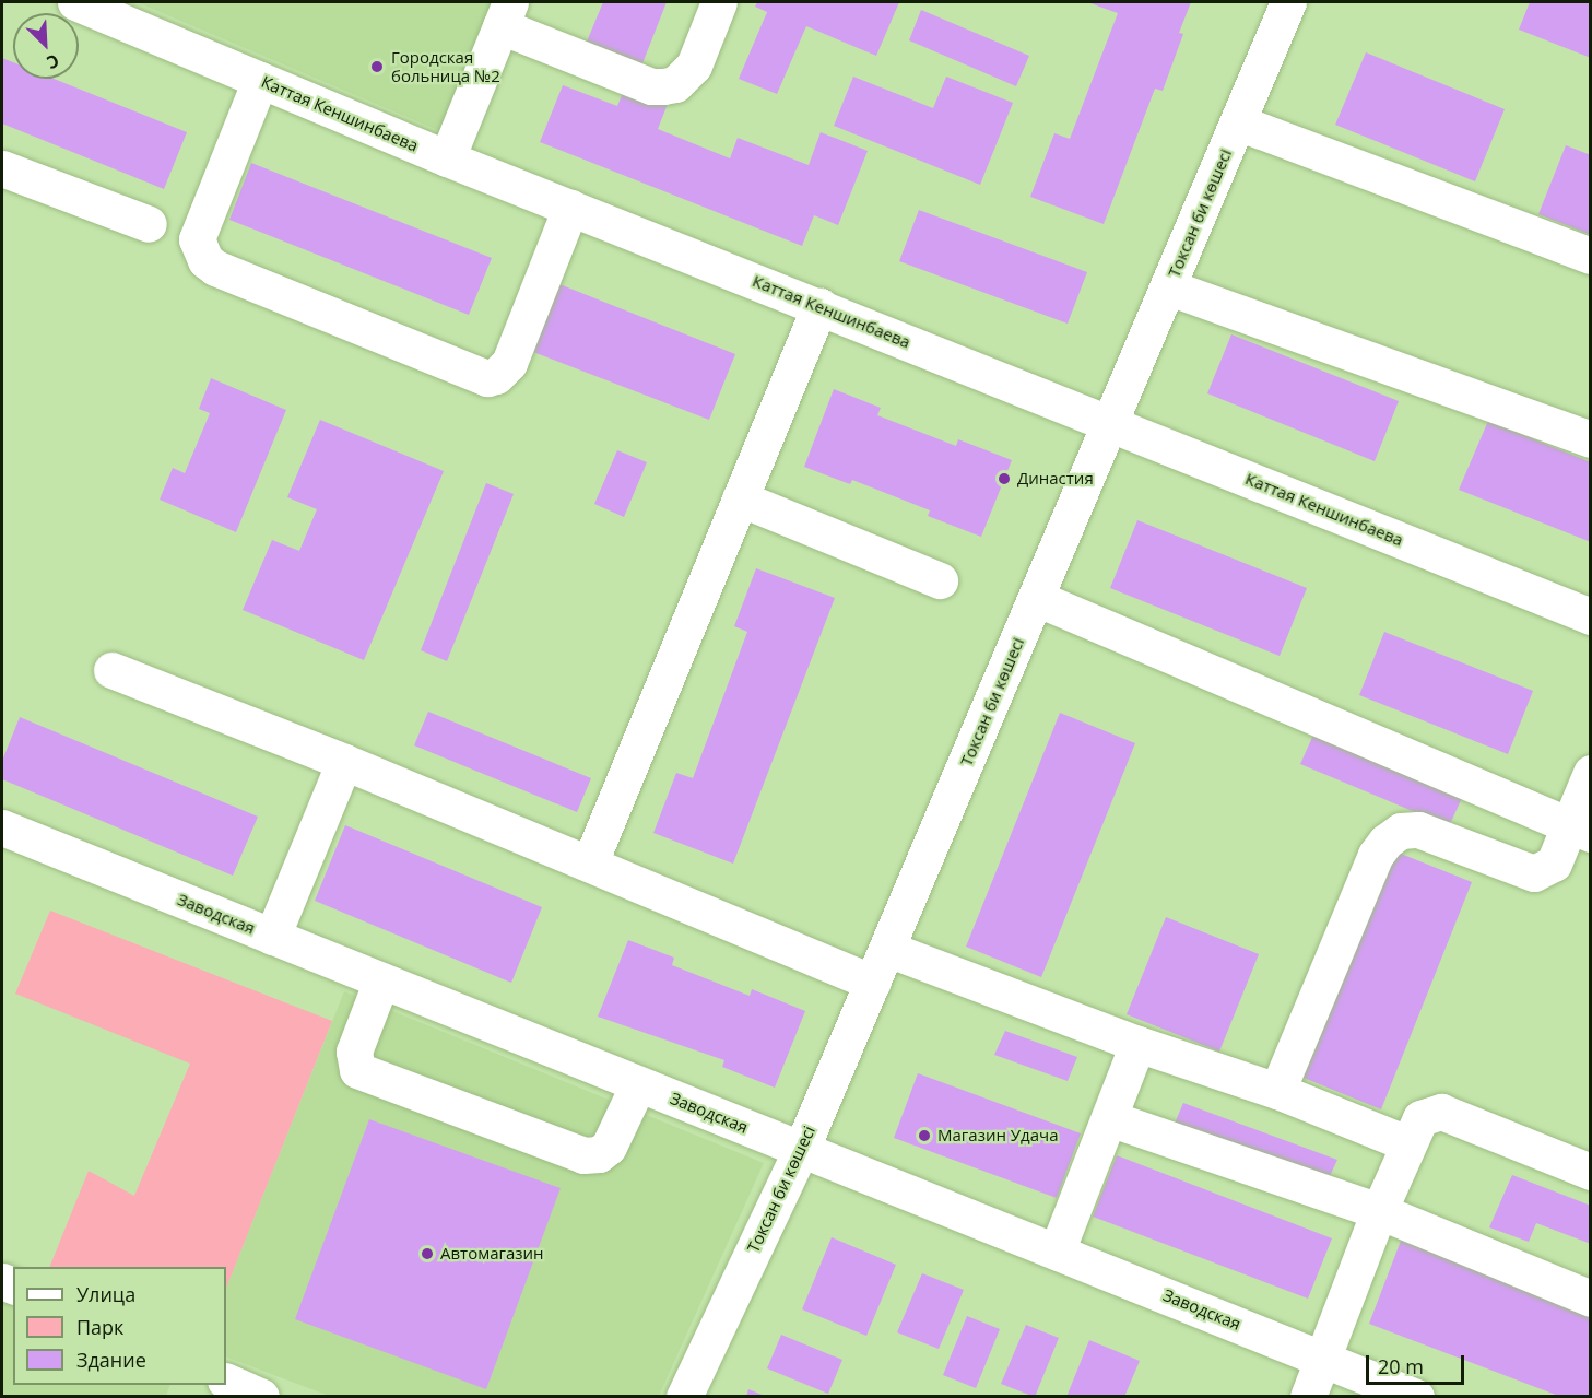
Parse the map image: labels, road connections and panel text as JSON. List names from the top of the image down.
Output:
{
  "streets": {
    "street": ["Каттая Кеншинбаева", "Токсан би көшесі", "Заводская"]
  },
  "crossings": [
    ["Каттая Кеншинбаева", "Токсан би көшесі"],
    ["Токсан би көшесі", "Заводская"]
  ],
  "places": [
    "Городская больница №2",
    "Династия",
    "Магазин Удача",
    "Автомагазин"
  ],
  "legend": ["Улица", "Парк", "Здание"],
  "scale_bar": "20 m",
  "north": "bottom right"
}
